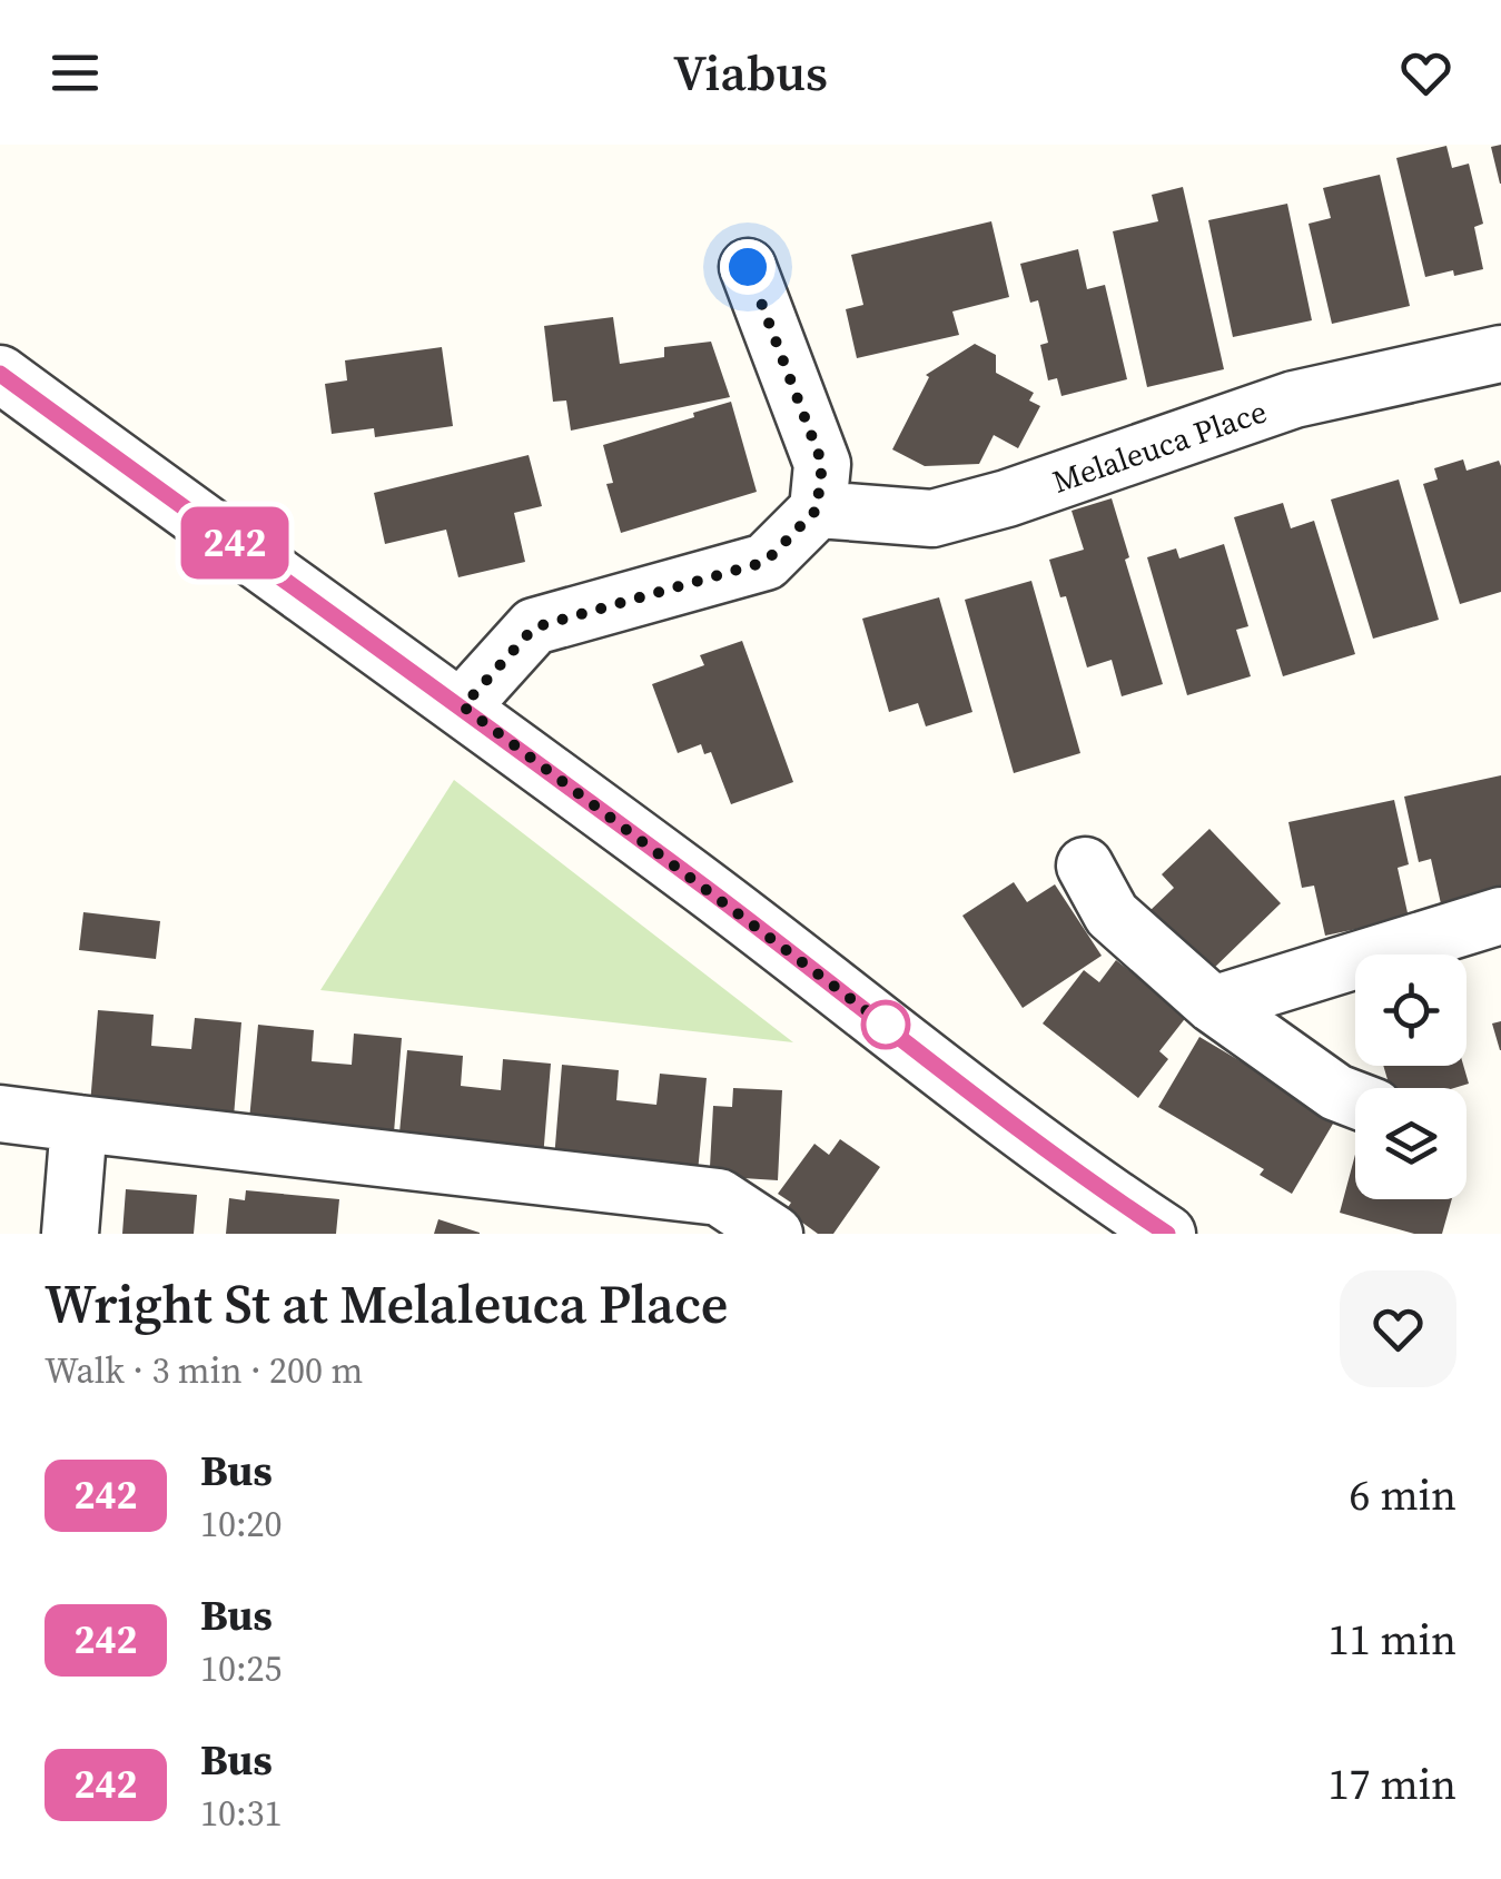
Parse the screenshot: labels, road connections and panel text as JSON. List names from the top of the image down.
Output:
{
  "streets": {
    "street": ["Melaleuca Place"]
  },
  "lines": ["bus line 242"],
  "page": {
    "header": "Viabus",
    "on_map": "242",
    "heading": ["Wright St at Melaleuca Place", "Walk · 3 min · 200 m"],
    "list": [
      {
        "mark": "242",
        "name": "Bus",
        "note": "10:20",
        "value": "6 min"
      },
      {
        "mark": "242",
        "name": "Bus",
        "note": "10:25",
        "value": "11 min"
      },
      {
        "mark": "242",
        "name": "Bus",
        "note": "10:31",
        "value": "17 min"
      }
    ]
  }
}
